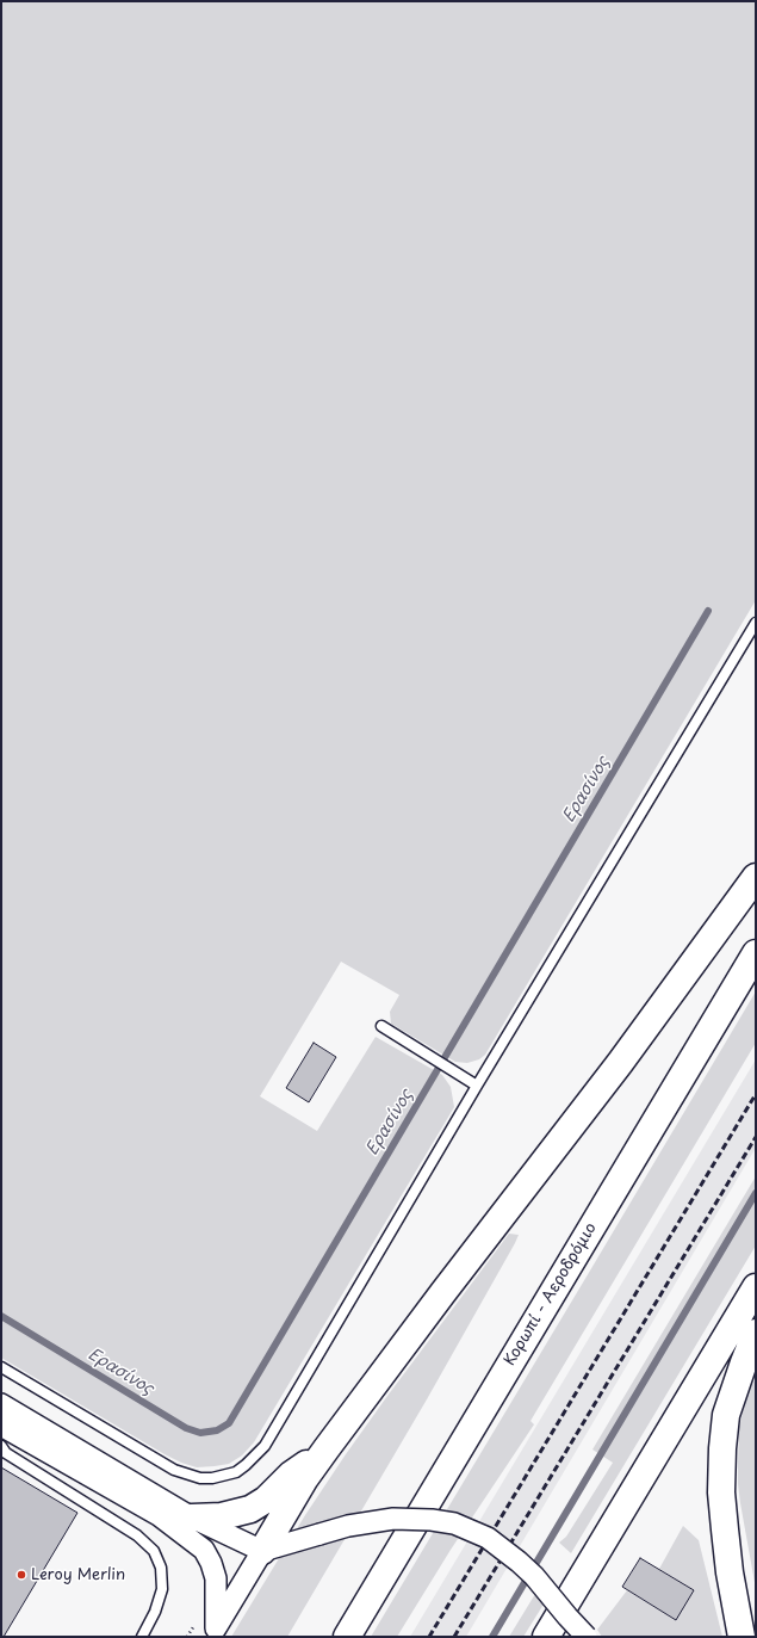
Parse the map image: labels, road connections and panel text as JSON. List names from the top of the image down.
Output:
{
  "streets": {
    "highway": ["Κορωπί - Αεροδρόμιο"]
  },
  "water": ["Ερασίνος"],
  "places": ["Leroy Merlin"]
}
